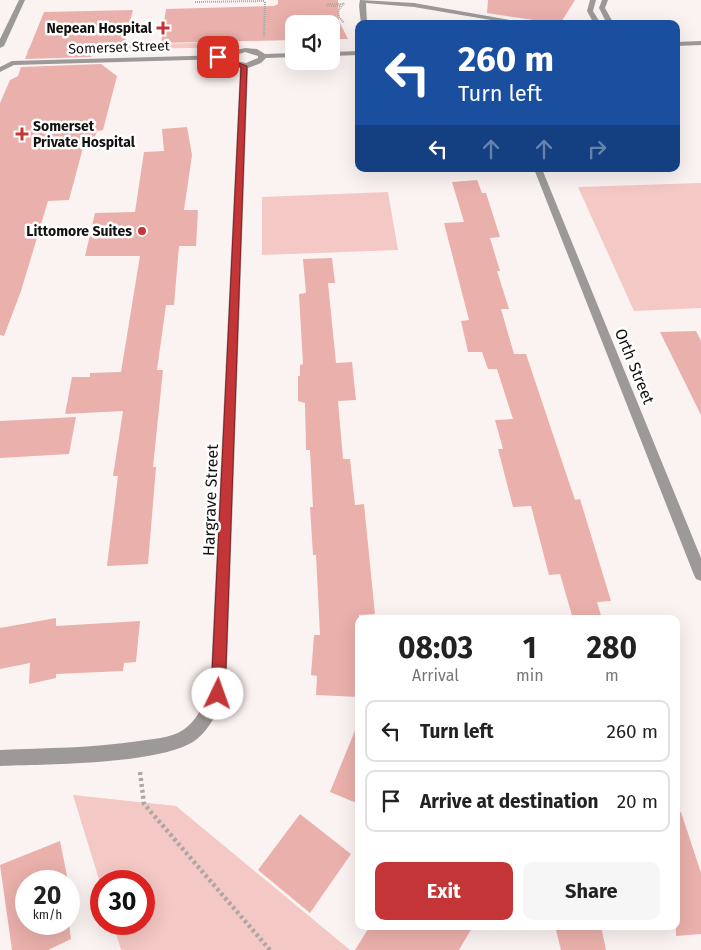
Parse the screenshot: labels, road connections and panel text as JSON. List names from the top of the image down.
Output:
{
  "streets": {
    "street": ["Somerset Street", "Orth Street", "Hargrave Street"]
  },
  "places": {
    "health": ["Nepean Hospital", "Somerset Private Hospital"],
    "other": ["Littomore Suites"]
  },
  "page": {
    "turn": ["260 m", "Turn left"],
    "eta": [
      "08:03",
      "Arrival",
      "1",
      "min",
      "280",
      "m"
    ],
    "list": [
      {
        "name": "Turn left",
        "value": "260 m"
      },
      {
        "name": "Arrive at destination",
        "value": "20 m"
      }
    ],
    "buttons": ["Exit", "Share"],
    "speed": "20 km/h",
    "limit": "30"
  }
}
